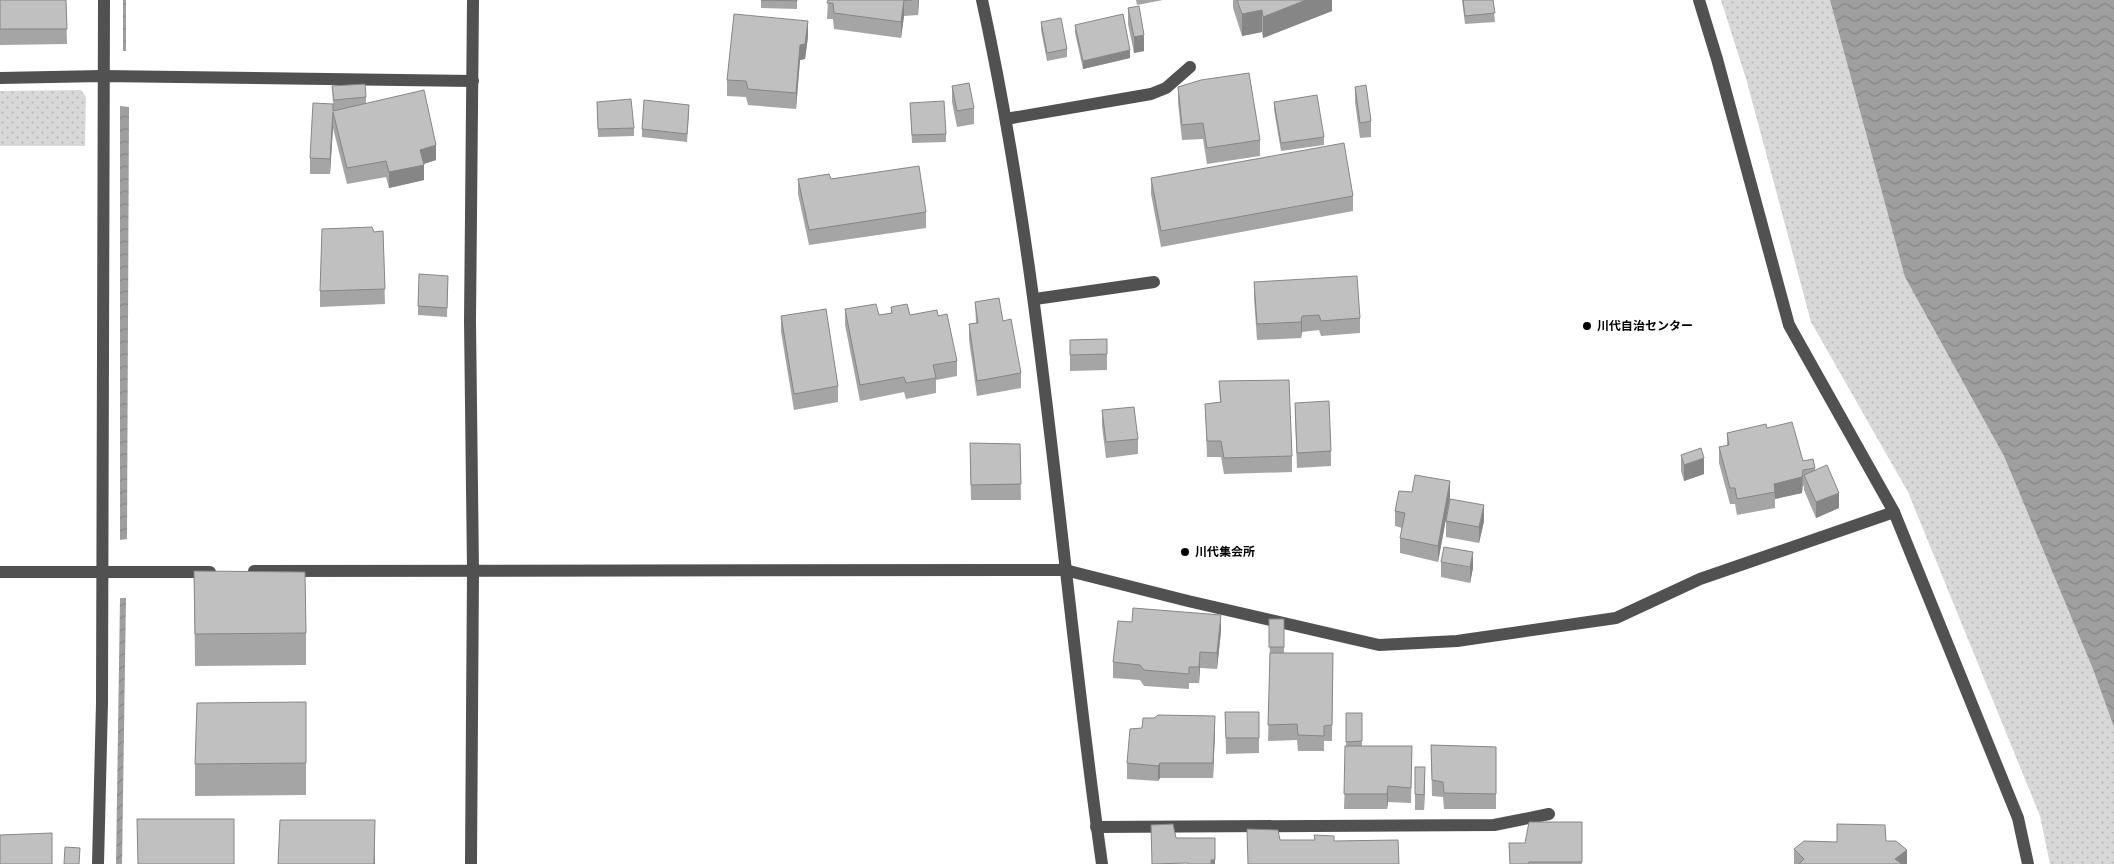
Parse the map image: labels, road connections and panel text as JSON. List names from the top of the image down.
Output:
{
  "places": ["川代自治センター", "川代集会所"]
}
